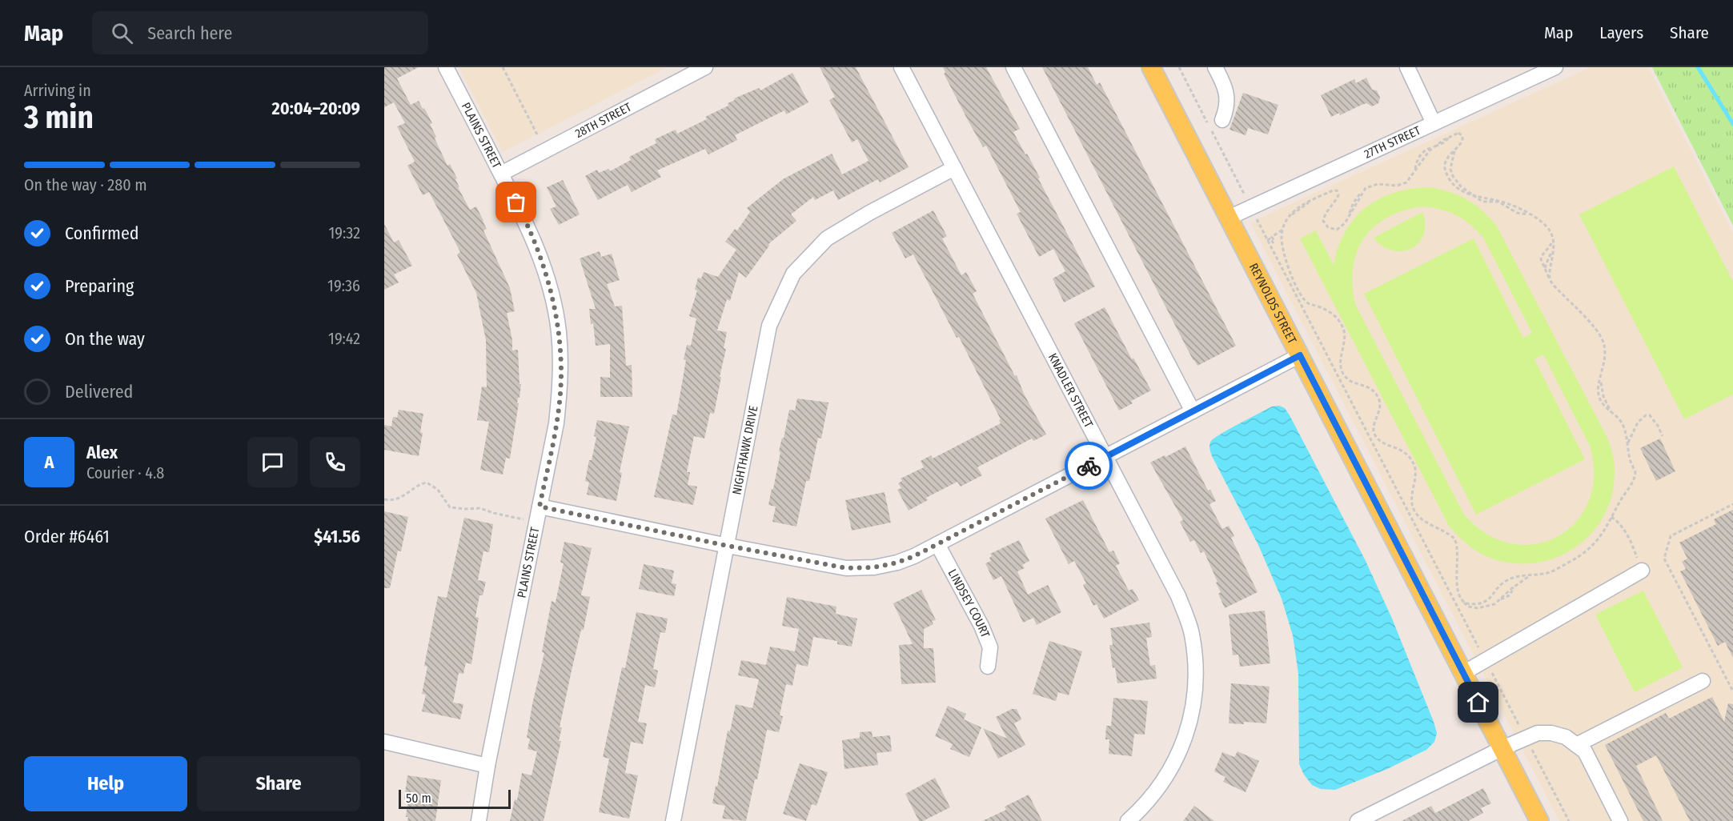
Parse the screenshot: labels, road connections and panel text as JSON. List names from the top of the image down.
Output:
{
  "streets": {
    "main road": ["REYNOLDS STREET"],
    "street": [
      "28TH STREET",
      "PLAINS STREET",
      "27TH STREET",
      "KNADLER STREET",
      "NIGHTHAWK DRIVE",
      "LINDSEY COURT"
    ]
  },
  "crossings": [
    ["28TH STREET", "PLAINS STREET"],
    ["27TH STREET", "REYNOLDS STREET"],
    ["KNADLER STREET", "NIGHTHAWK DRIVE"]
  ],
  "scale_bar": "50 m",
  "page": {
    "header": "Map",
    "search": "Search here",
    "nav": ["Map", "Layers", "Share"],
    "heading": ["3 min", "Arriving in", "20:04–20:09"],
    "panel": [
      "Alex",
      "Courier · 4.8",
      "Order #6461",
      "$41.56"
    ],
    "bar": "On the way · 280 m",
    "list": [
      ["Confirmed", "19:32"],
      ["Preparing", "19:36"],
      ["On the way", "19:42"],
      "Delivered"
    ],
    "round": "A",
    "buttons": ["Help", "Share"],
    "scale": "50 m"
  }
}
